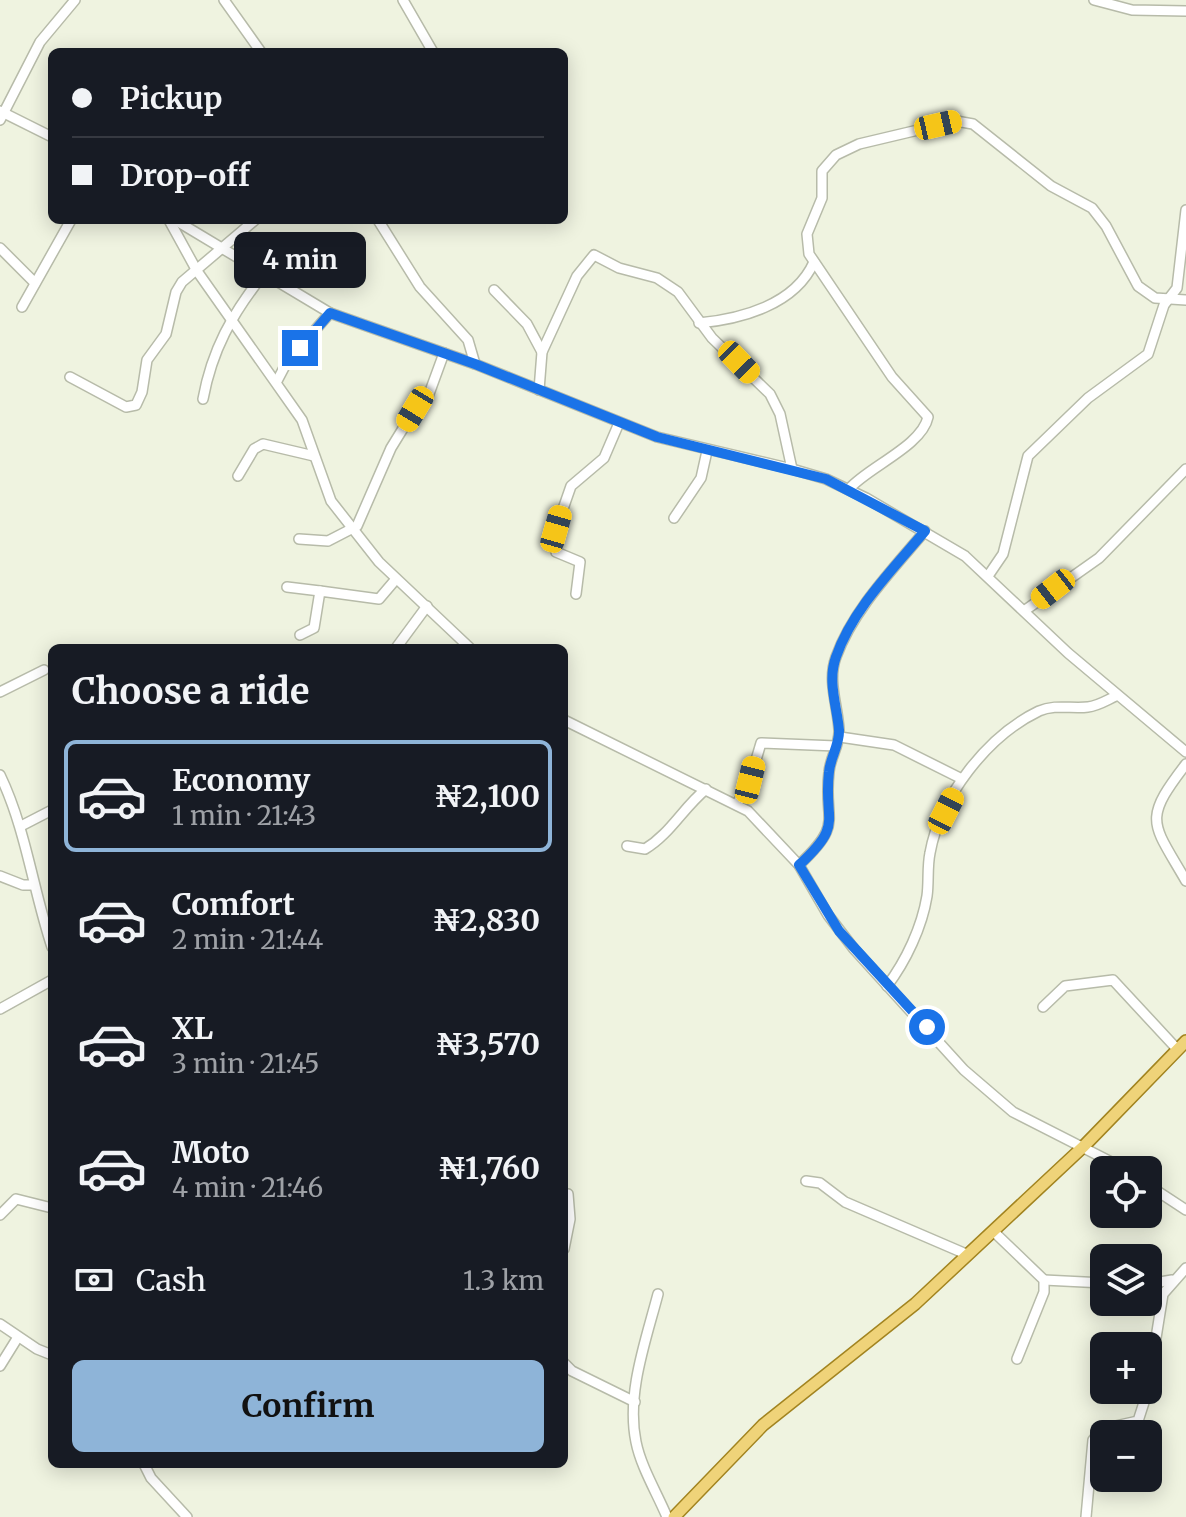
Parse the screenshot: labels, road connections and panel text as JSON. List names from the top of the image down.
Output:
{
  "page": {
    "banner": ["Pickup", "Drop-off"],
    "bubble": "4 min",
    "heading": "Choose a ride",
    "list": [
      {
        "name": "Economy",
        "note": "1 min · 21:43",
        "value": "₦2,100"
      },
      {
        "name": "Comfort",
        "note": "2 min · 21:44",
        "value": "₦2,830"
      },
      {
        "name": "XL",
        "note": "3 min · 21:45",
        "value": "₦3,570"
      },
      {
        "name": "Moto",
        "note": "4 min · 21:46",
        "value": "₦1,760"
      }
    ],
    "map_buttons": ["+", "−"],
    "pay": ["Cash", "1.3 km"],
    "buttons": "Confirm"
  }
}
